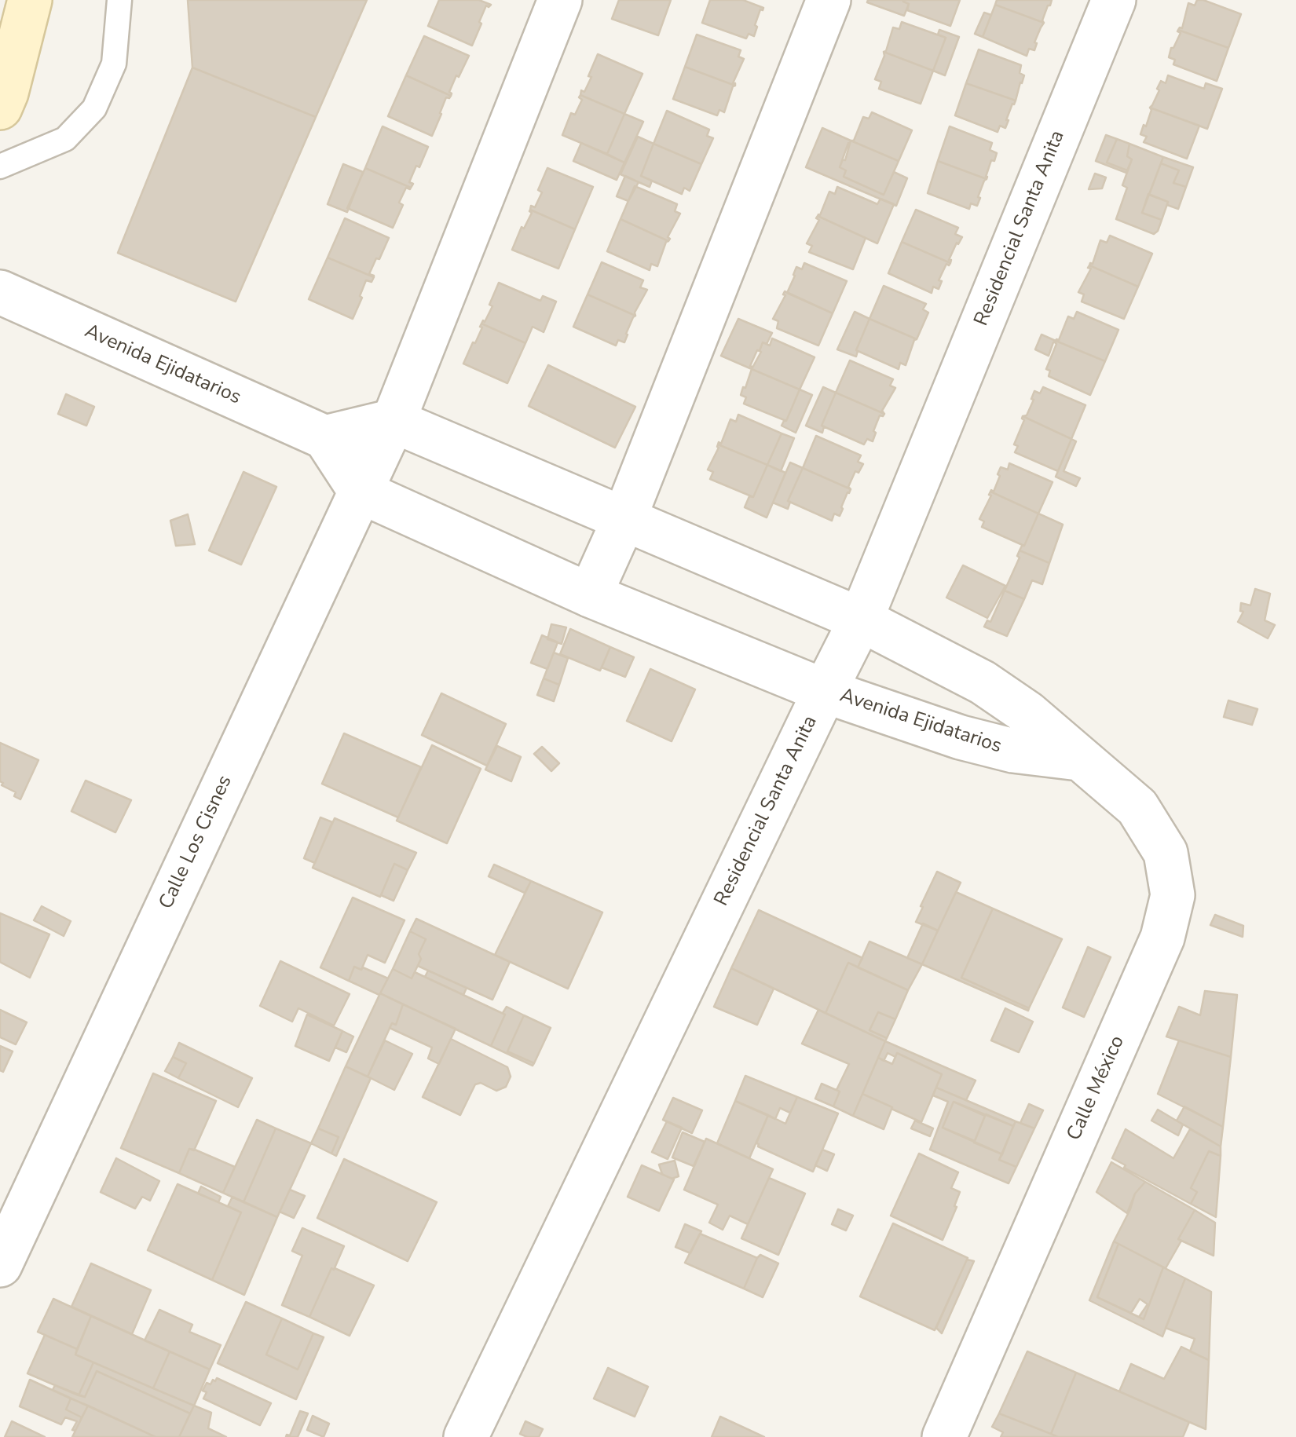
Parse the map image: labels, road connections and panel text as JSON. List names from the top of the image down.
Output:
{
  "streets": {
    "street": [
      "Residencial Santa Anita",
      "Avenida Ejidatarios",
      "Calle Los Cisnes",
      "Calle México"
    ]
  },
  "crossings": [
    ["Residencial Santa Anita", "Avenida Ejidatarios"],
    ["Avenida Ejidatarios", "Calle Los Cisnes"],
    ["Avenida Ejidatarios", "Calle México"]
  ]
}
